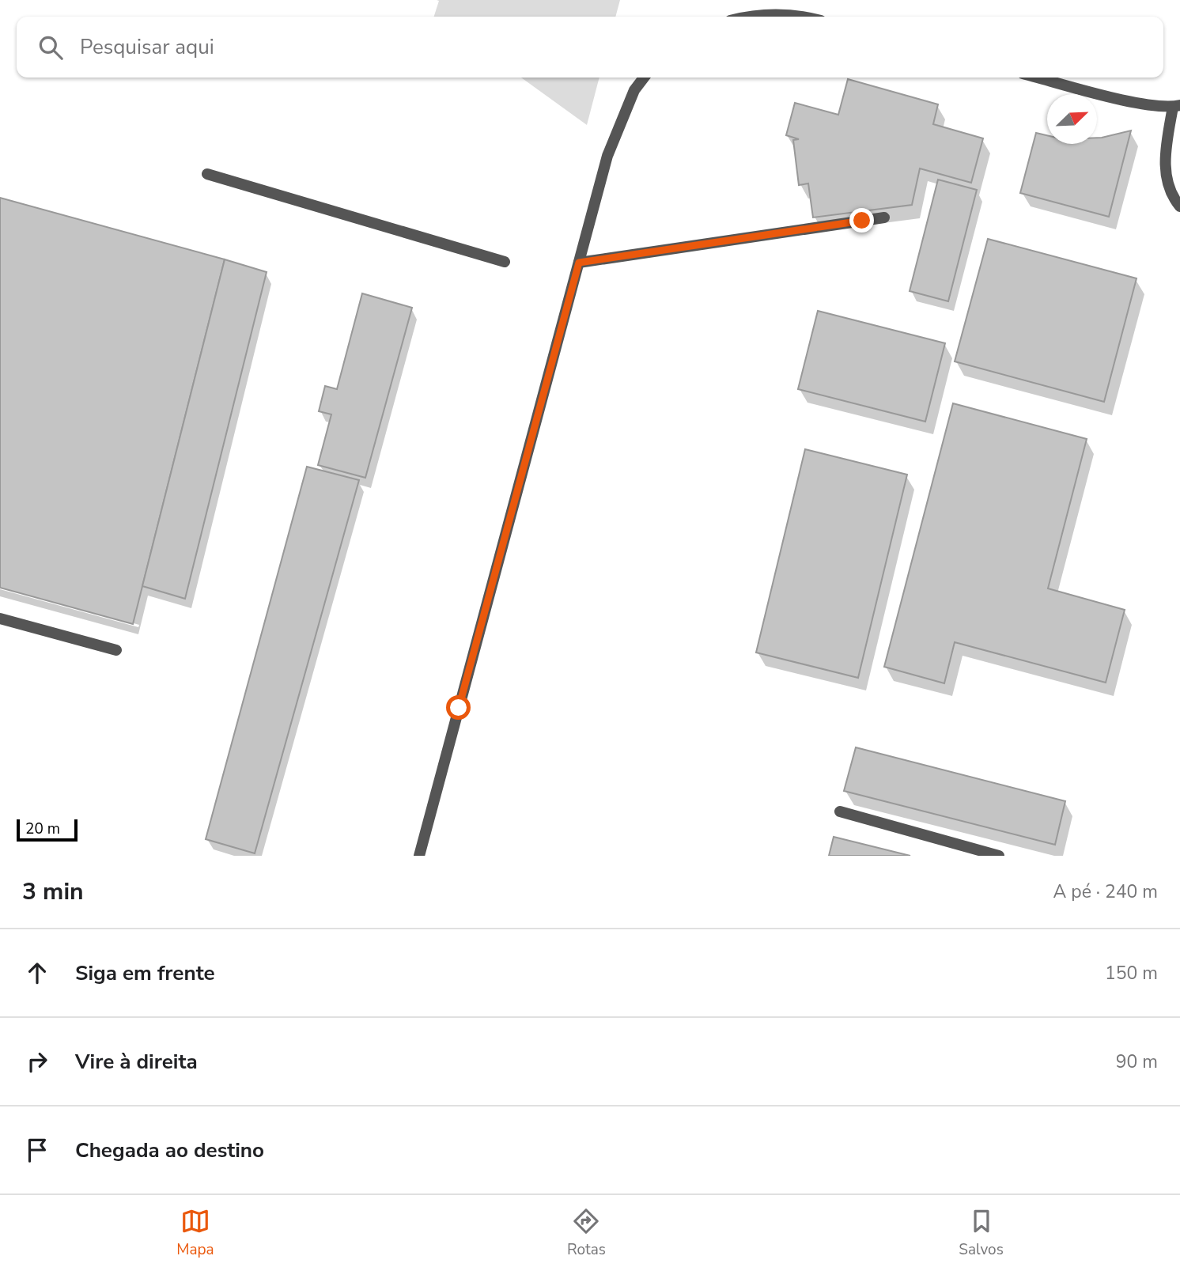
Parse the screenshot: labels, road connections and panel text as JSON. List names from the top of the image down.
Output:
{
  "scale_bar": "20 m",
  "north": "top right",
  "page": {
    "search": "Pesquisar aqui",
    "scale": "20 m",
    "heading": ["3 min", "A pé · 240 m"],
    "list": [
      ["Siga em frente", "150 m"],
      ["Vire à direita", "90 m"],
      "Chegada ao destino"
    ],
    "nav": ["Mapa", "Rotas", "Salvos"]
  }
}
